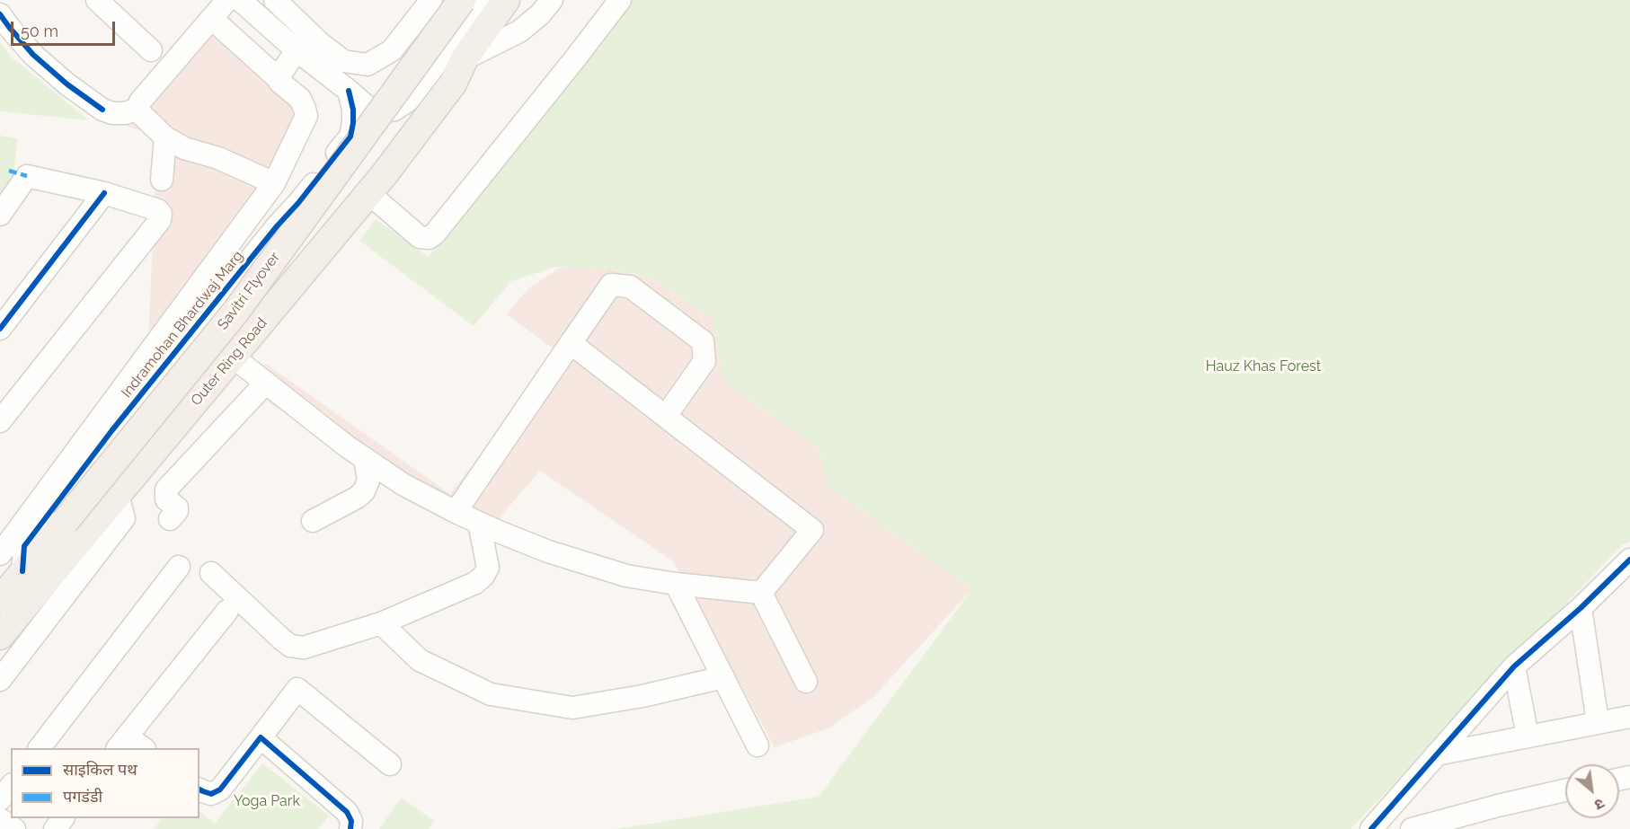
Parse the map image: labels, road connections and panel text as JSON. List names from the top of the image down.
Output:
{
  "streets": {
    "main road": ["Savitri Flyover", "Outer Ring Road"],
    "street": ["Indramohan Bhardwaj Marg"]
  },
  "crossings": [
    ["Savitri Flyover", "Indramohan Bhardwaj Marg"]
  ],
  "parks": ["Hauz Khas Forest", "Yoga Park"],
  "legend": ["साइकिल पथ", "पगडंडी"],
  "scale_bar": "50 m",
  "north": "bottom right"
}
